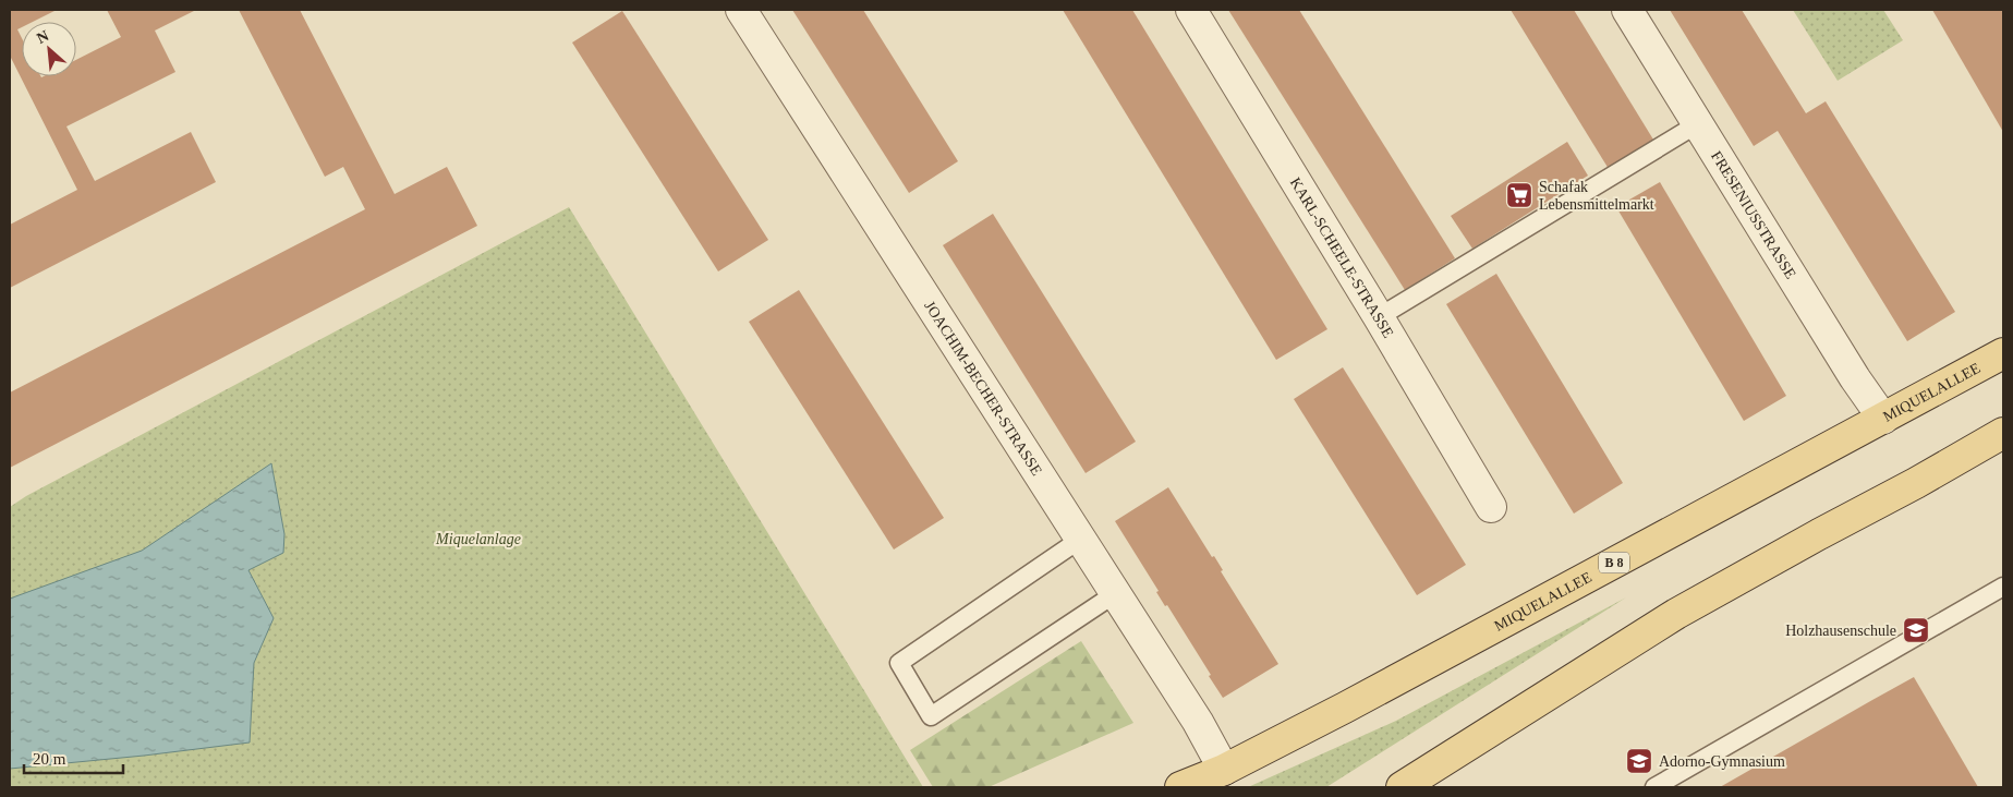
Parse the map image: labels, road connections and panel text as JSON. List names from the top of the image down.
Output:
{
  "streets": {
    "main road": ["MIQUELALLEE", "B 8"],
    "street": ["FRESENIUSSTRASSE", "KARL-SCHEELE-STRASSE", "JOACHIM-BECHER-STRASSE"]
  },
  "crossings": [
    ["FRESENIUSSTRASSE", "MIQUELALLEE"],
    ["JOACHIM-BECHER-STRASSE", "MIQUELALLEE"],
    ["JOACHIM-BECHER-STRASSE", "B 8"],
    ["MIQUELALLEE", "B 8"]
  ],
  "parks": ["Miquelanlage"],
  "places": {
    "supermarket": ["Schafak Lebensmittelmarkt"],
    "school or university": ["Holzhausenschule", "Adorno-Gymnasium"]
  },
  "scale_bar": "20 m",
  "north": "top left"
}
